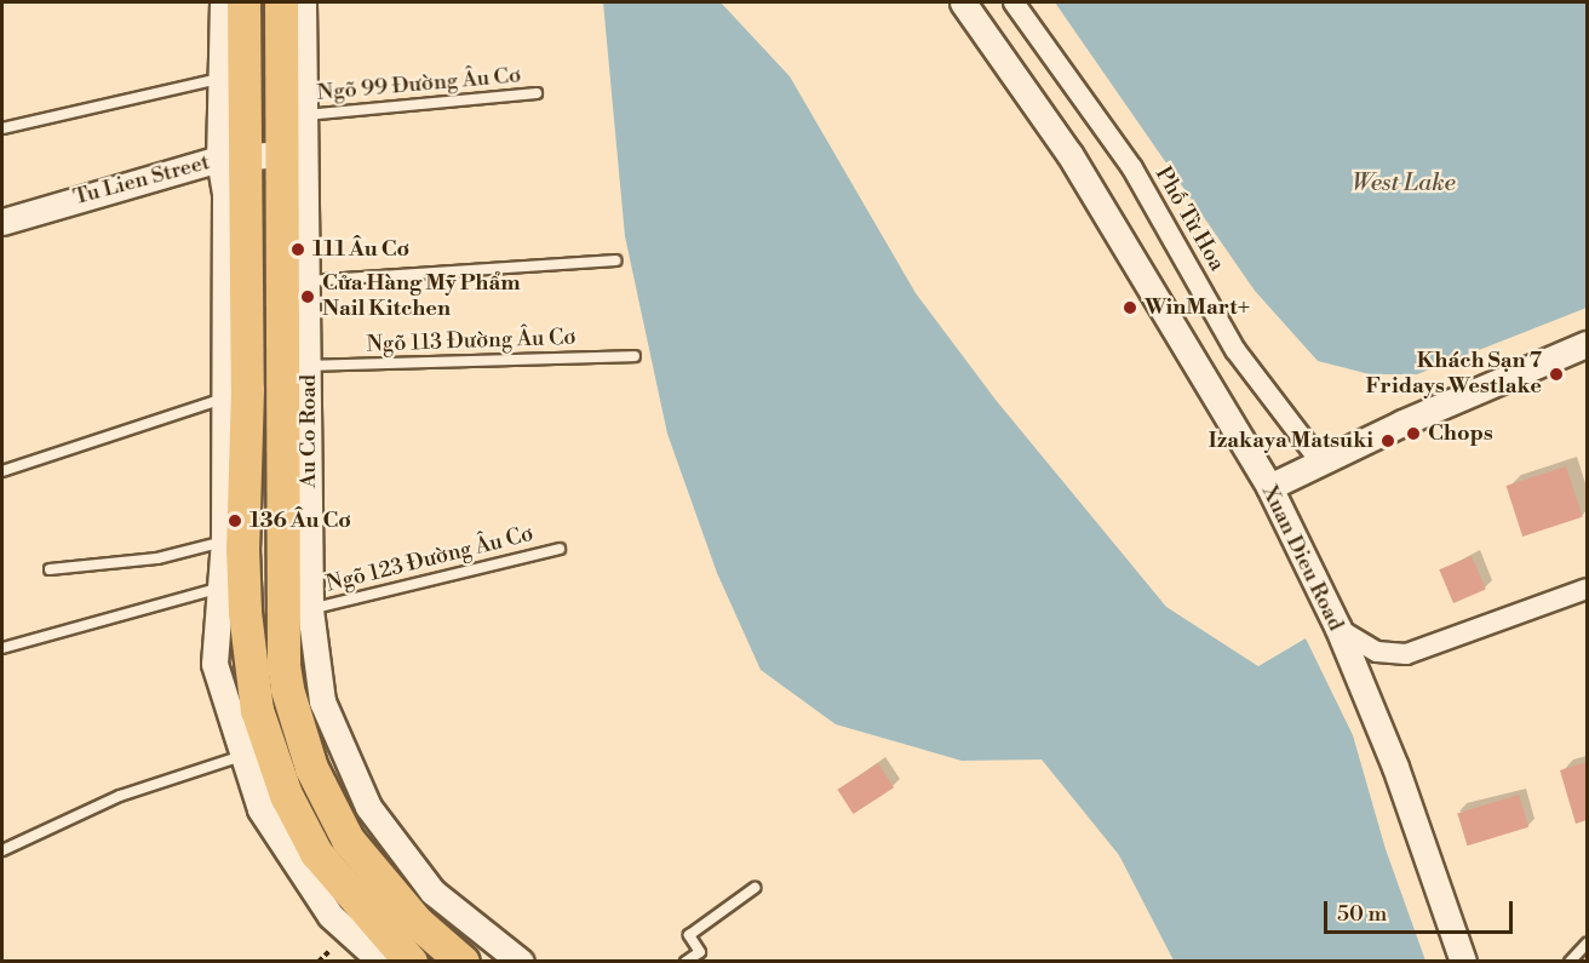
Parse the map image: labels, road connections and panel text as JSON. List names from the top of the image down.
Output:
{
  "streets": {
    "main road": ["Au Co Road"],
    "street": ["Tu Lien Street", "Phố Từ Hoa", "Xuan Dieu Road"],
    "lane": ["Ngõ 99 Đường Âu Cơ", "Ngõ 113 Đường Âu Cơ", "Ngõ 123 Đường Âu Cơ"]
  },
  "crossings": [
    ["Ngõ 99 Đường Âu Cơ", "Au Co Road"],
    ["Tu Lien Street", "Au Co Road"],
    ["Ngõ 113 Đường Âu Cơ", "Au Co Road"],
    ["Au Co Road", "Ngõ 123 Đường Âu Cơ"]
  ],
  "water": ["West Lake"],
  "places": [
    "111 Âu Cơ",
    "Cửa Hàng Mỹ Phẩm Nail Kitchen",
    "WinMart+",
    "Khách Sạn 7 Fridays Westlake",
    "Chops",
    "Izakaya Matsuki",
    "136 Âu Cơ"
  ],
  "scale_bar": "50 m"
}
